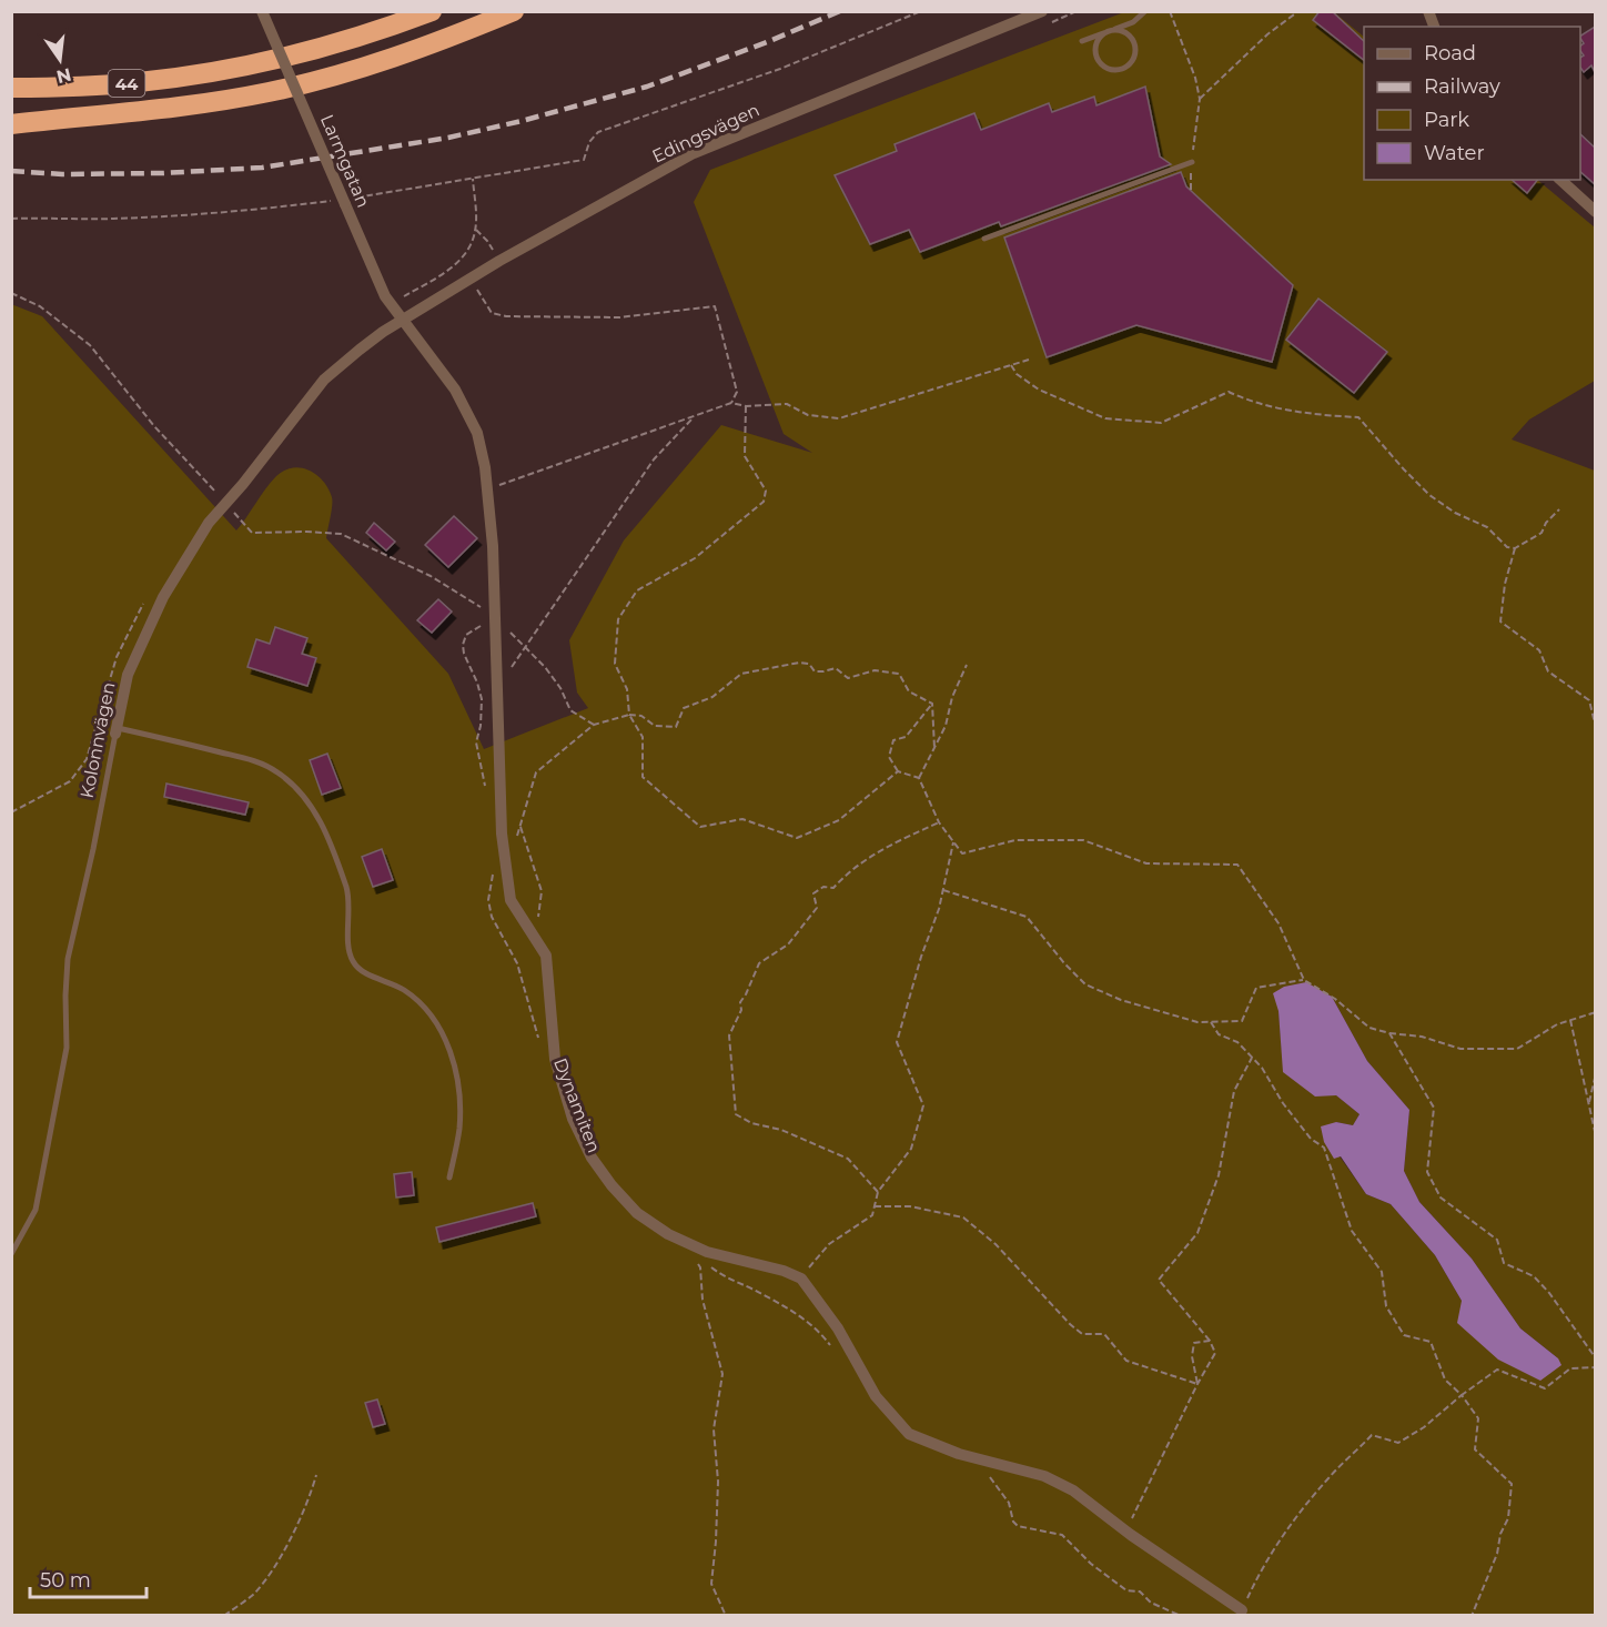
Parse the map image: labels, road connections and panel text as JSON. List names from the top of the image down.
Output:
{
  "streets": {
    "highway": ["44"],
    "street": ["Edingsvägen", "Larmgatan", "Kolonnvägen"],
    "path": ["Dynamiten"]
  },
  "crossings": [
    ["Edingsvägen", "Larmgatan"],
    ["Edingsvägen", "Kolonnvägen"],
    ["Larmgatan", "Kolonnvägen"]
  ],
  "legend": [
    "Road",
    "Railway",
    "Park",
    "Water"
  ],
  "scale_bar": "50 m",
  "north": "bottom"
}
